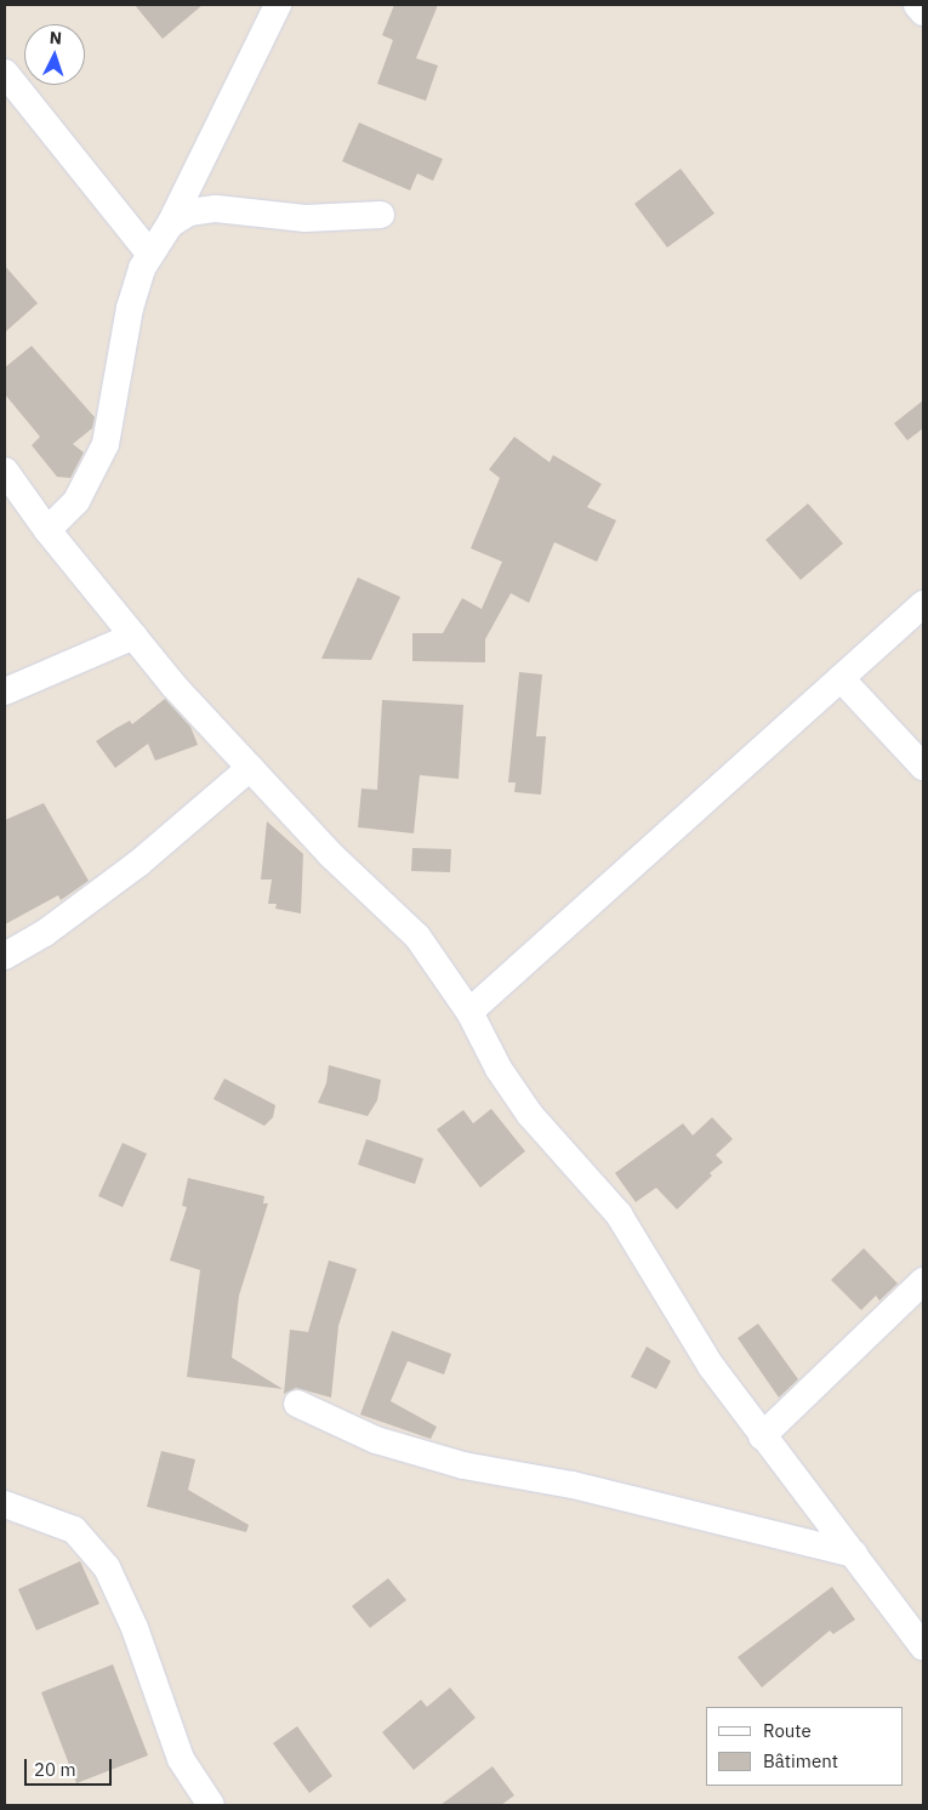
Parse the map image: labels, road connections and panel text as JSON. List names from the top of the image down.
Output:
{
  "legend": ["Route", "Bâtiment"],
  "scale_bar": "20 m",
  "north": "top"
}
